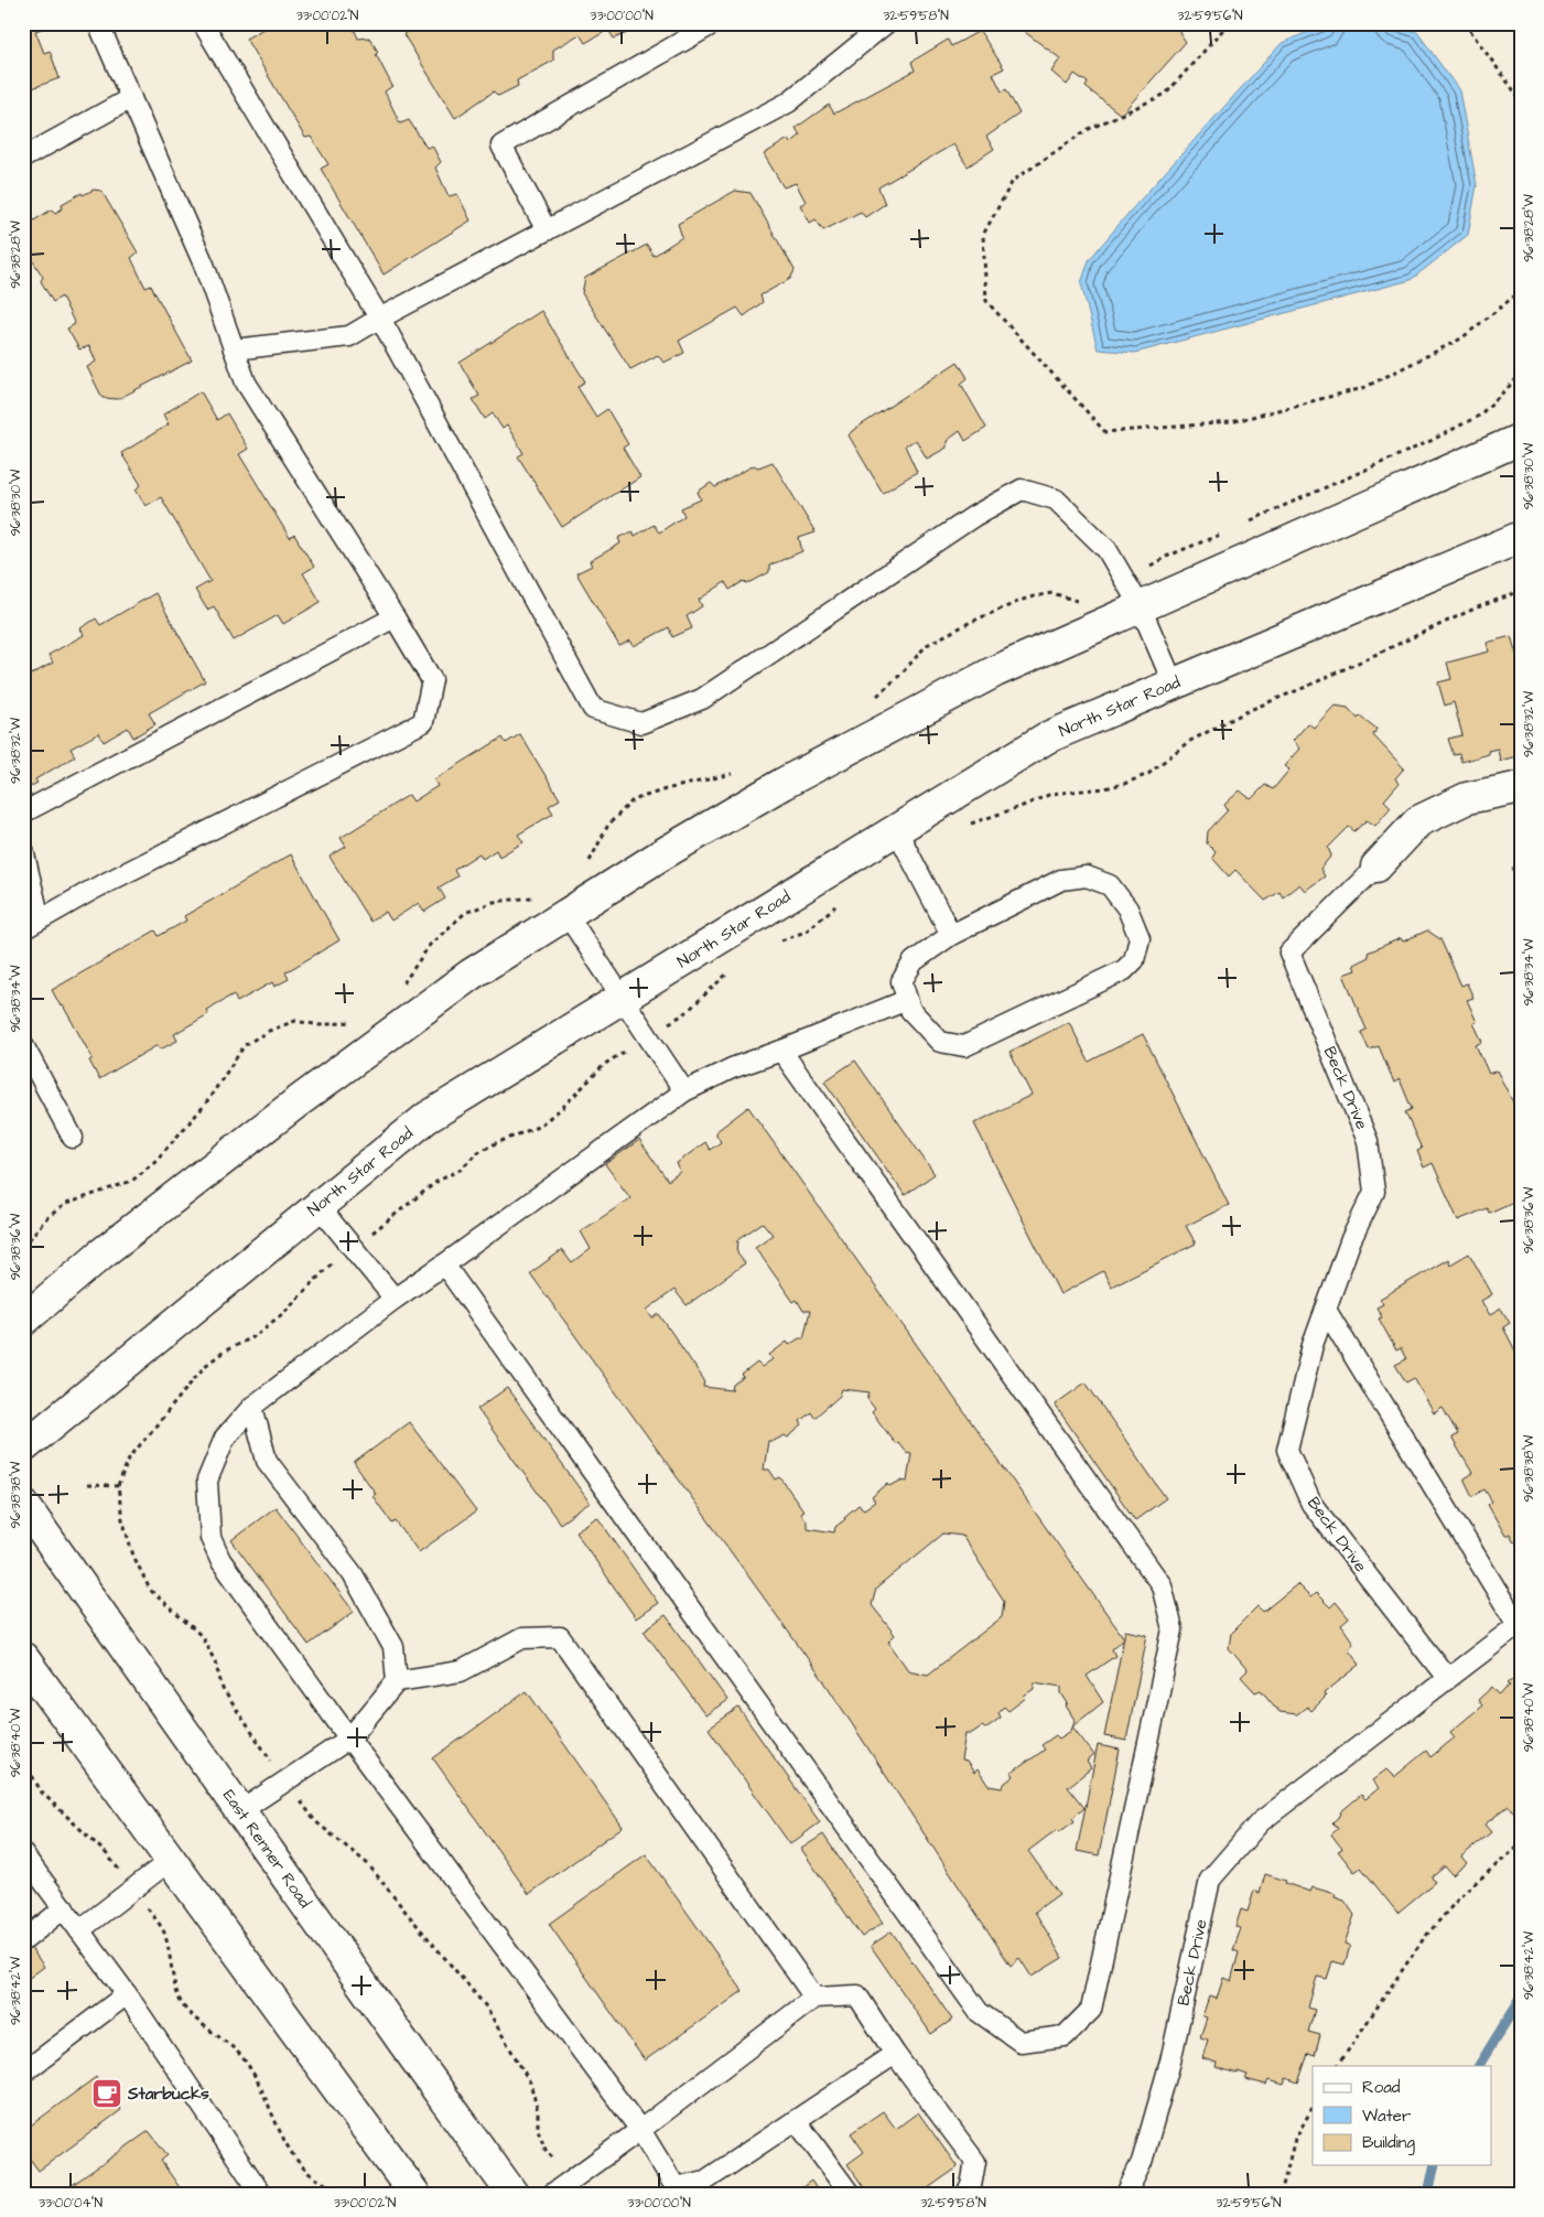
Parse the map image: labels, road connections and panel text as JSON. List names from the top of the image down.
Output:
{
  "streets": {
    "main road": ["North Star Road", "Beck Drive", "East Renner Road"]
  },
  "places": {
    "cafe": ["Starbucks"]
  },
  "legend": ["Road", "Water", "Building"],
  "coordinates": [
    "33°00'02\"N",
    "33°00'00\"N",
    "32°59'58\"N",
    "32°59'56\"N",
    "96°38'28\"W",
    "96°38'30\"W",
    "96°38'32\"W",
    "96°38'34\"W",
    "96°38'36\"W",
    "96°38'38\"W",
    "96°38'40\"W",
    "96°38'42\"W",
    "33°00'04\"N"
  ]
}
